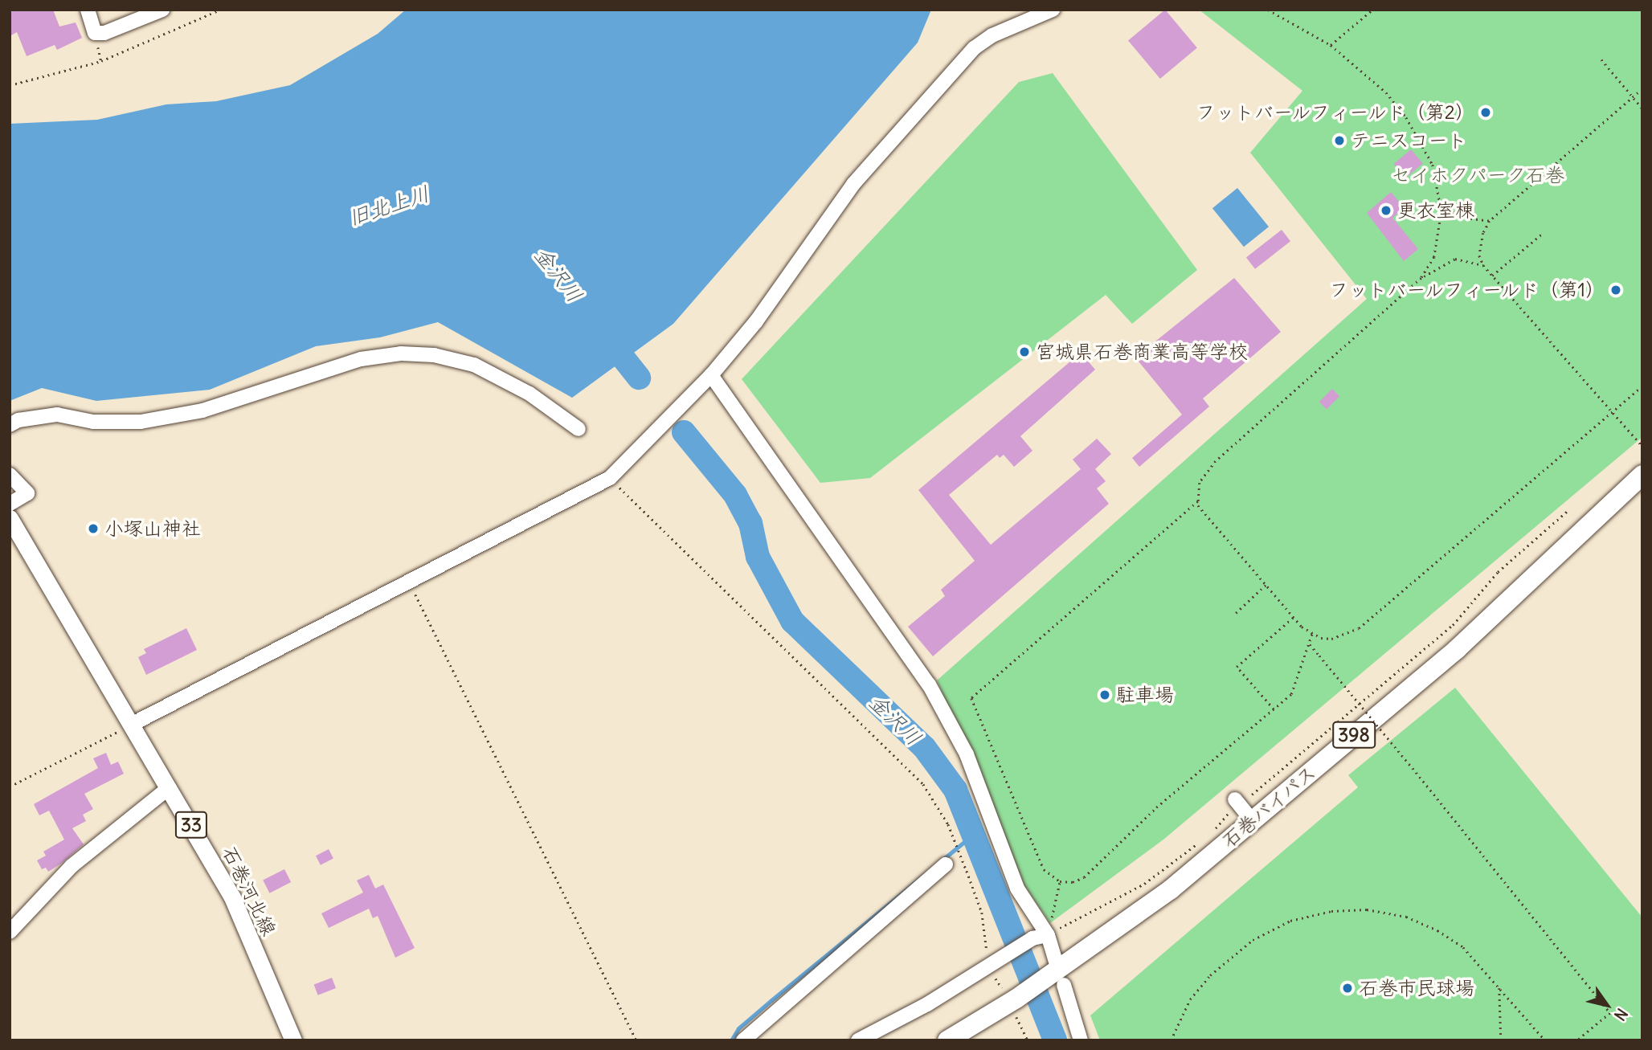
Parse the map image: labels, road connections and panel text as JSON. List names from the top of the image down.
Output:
{
  "streets": {
    "highway": ["398", "石巻バイパス"],
    "main road": ["33", "石巻河北線"]
  },
  "water": ["旧北上川", "金沢川"],
  "parks": ["セイホクパーク石巻"],
  "places": [
    "フットバールフィールド（第2）",
    "テニスコート",
    "更衣室棟",
    "フットバールフィールド（第1）",
    "宮城県石巻商業高等学校",
    "小塚山神社",
    "駐車場",
    "石巻市民球場"
  ],
  "north": "bottom right"
}
